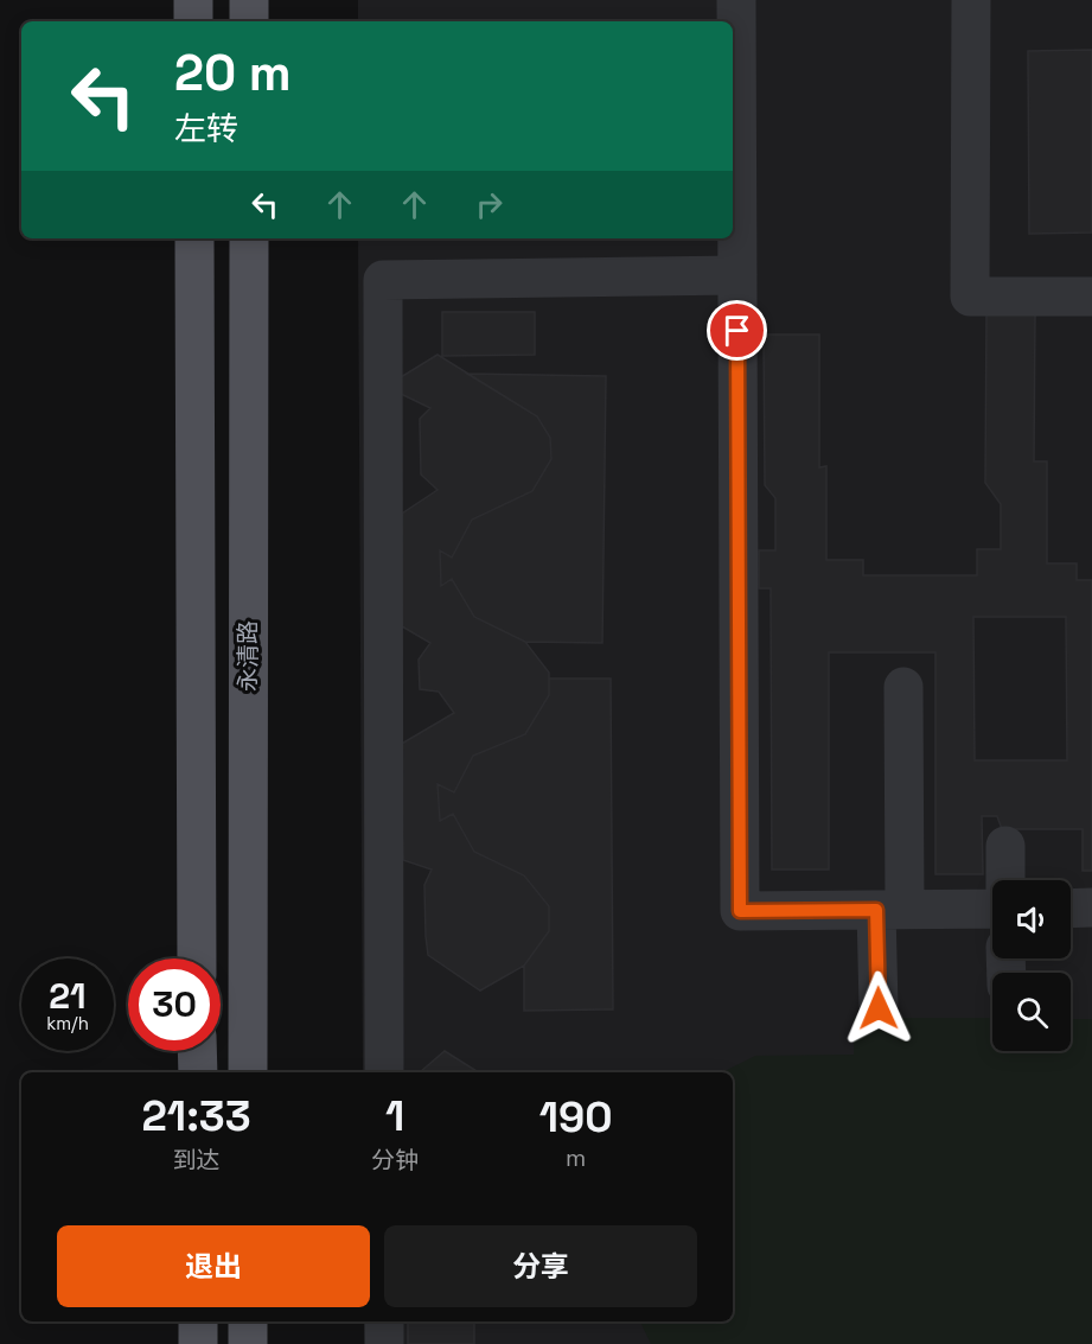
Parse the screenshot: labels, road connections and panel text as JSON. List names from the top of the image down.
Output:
{
  "streets": {
    "main road": ["永清路"]
  },
  "page": {
    "turn": ["20 m", "左转"],
    "speed": "21 km/h",
    "limit": "30",
    "eta": [
      "21:33",
      "到达",
      "1",
      "分钟",
      "190",
      "m"
    ],
    "buttons": ["退出", "分享"]
  }
}
